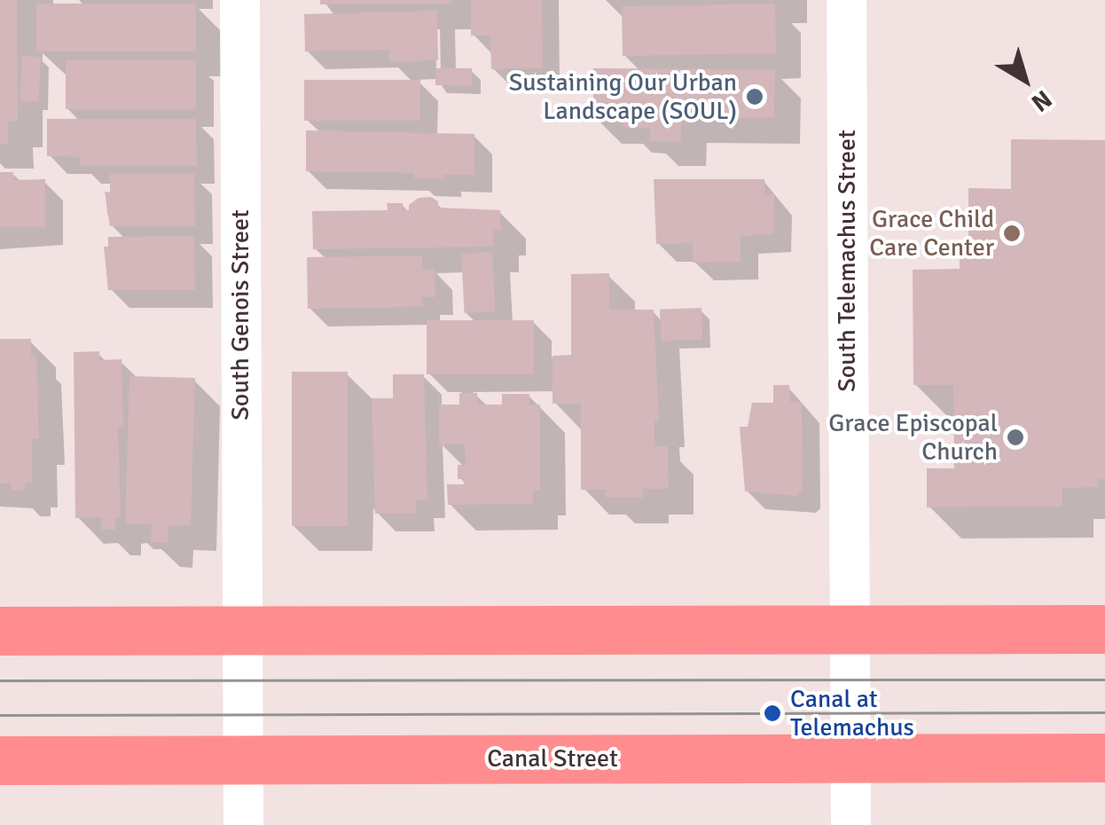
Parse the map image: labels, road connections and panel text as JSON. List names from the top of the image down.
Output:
{
  "streets": {
    "main road": ["Canal Street"],
    "street": ["South Telemachus Street", "South Genois Street"]
  },
  "crossings": [
    ["South Telemachus Street", "Canal Street"],
    ["South Genois Street", "Canal Street"]
  ],
  "places": [
    "Sustaining Our Urban Landscape (SOUL)",
    "Grace Child Care Center",
    "Grace Episcopal Church",
    "Canal at Telemachus"
  ],
  "north": "bottom right"
}
